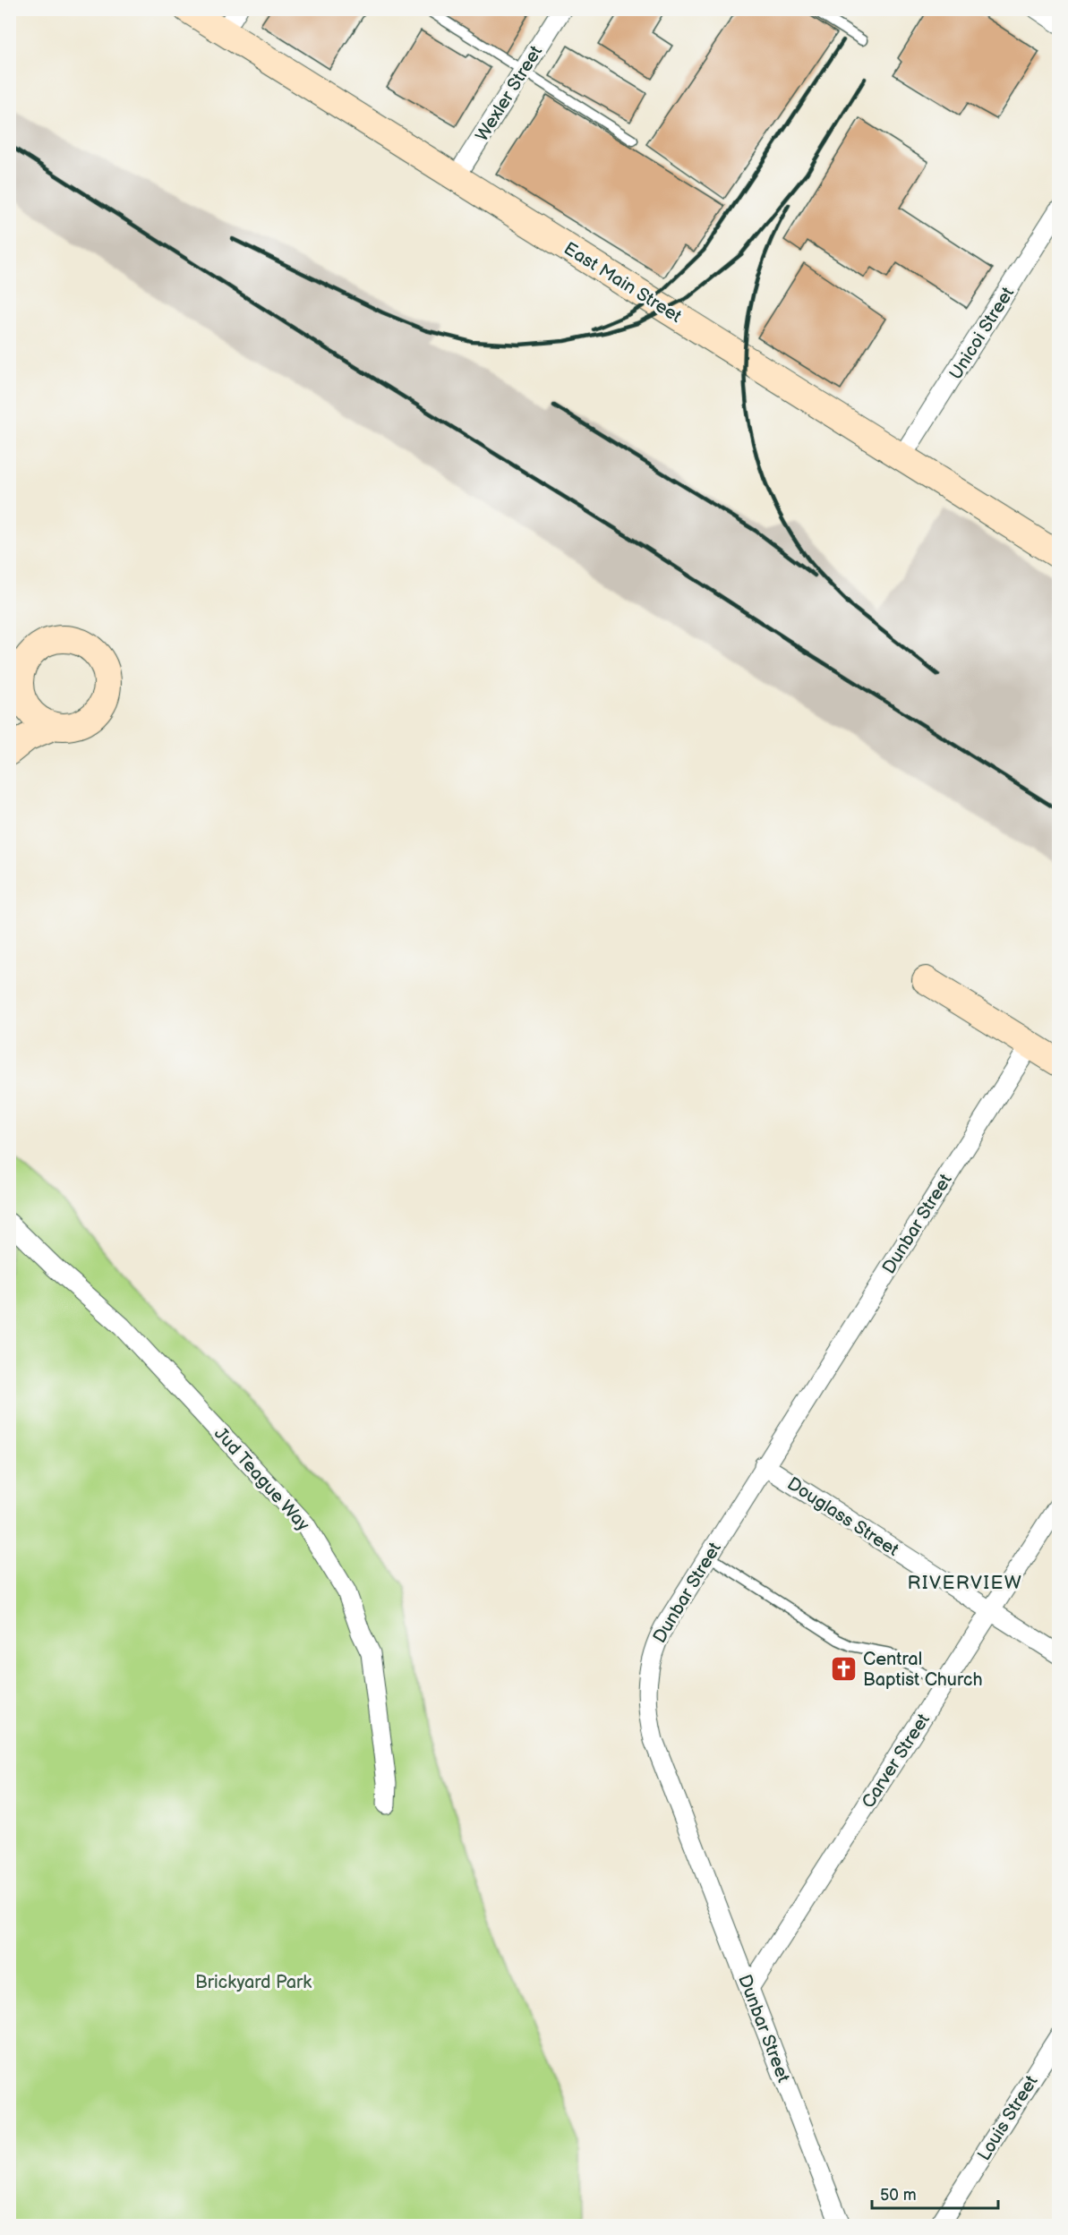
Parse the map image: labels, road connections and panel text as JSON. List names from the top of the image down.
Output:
{
  "streets": {
    "main road": ["East Main Street"],
    "street": [
      "Wexler Street",
      "Unicoi Street",
      "Dunbar Street",
      "Jud Teague Way",
      "Douglass Street",
      "Carver Street",
      "Louis Street"
    ]
  },
  "crossings": [
    ["Wexler Street", "East Main Street"],
    ["East Main Street", "Unicoi Street"],
    ["Dunbar Street", "Douglass Street"],
    ["Dunbar Street", "Carver Street"],
    ["Douglass Street", "Carver Street"]
  ],
  "districts": ["RIVERVIEW"],
  "parks": ["Brickyard Park"],
  "places": {
    "church": ["Central Baptist Church"]
  },
  "scale_bar": "50 m"
}
